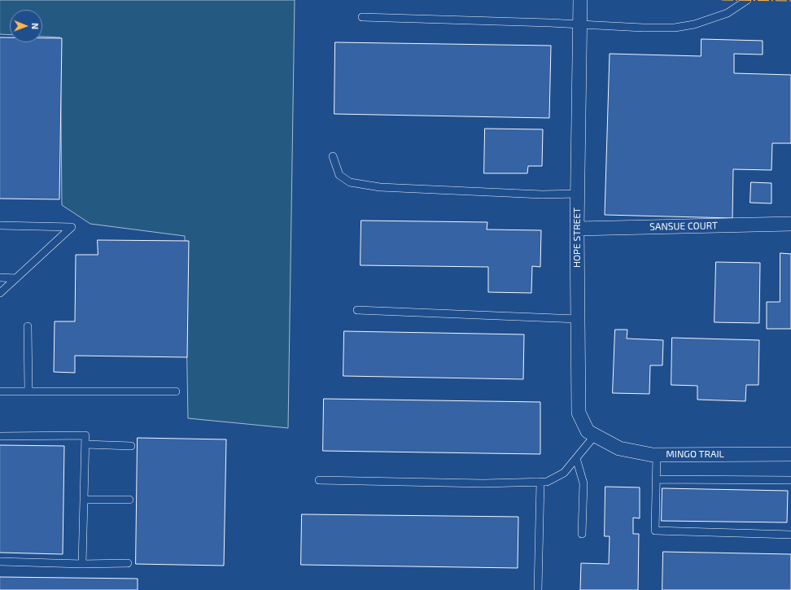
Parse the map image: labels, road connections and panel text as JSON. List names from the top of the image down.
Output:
{
  "streets": {
    "street": ["SANSUE COURT", "HOPE STREET", "MINGO TRAIL"]
  },
  "crossings": [
    ["SANSUE COURT", "HOPE STREET"],
    ["HOPE STREET", "MINGO TRAIL"]
  ],
  "north": "right"
}
